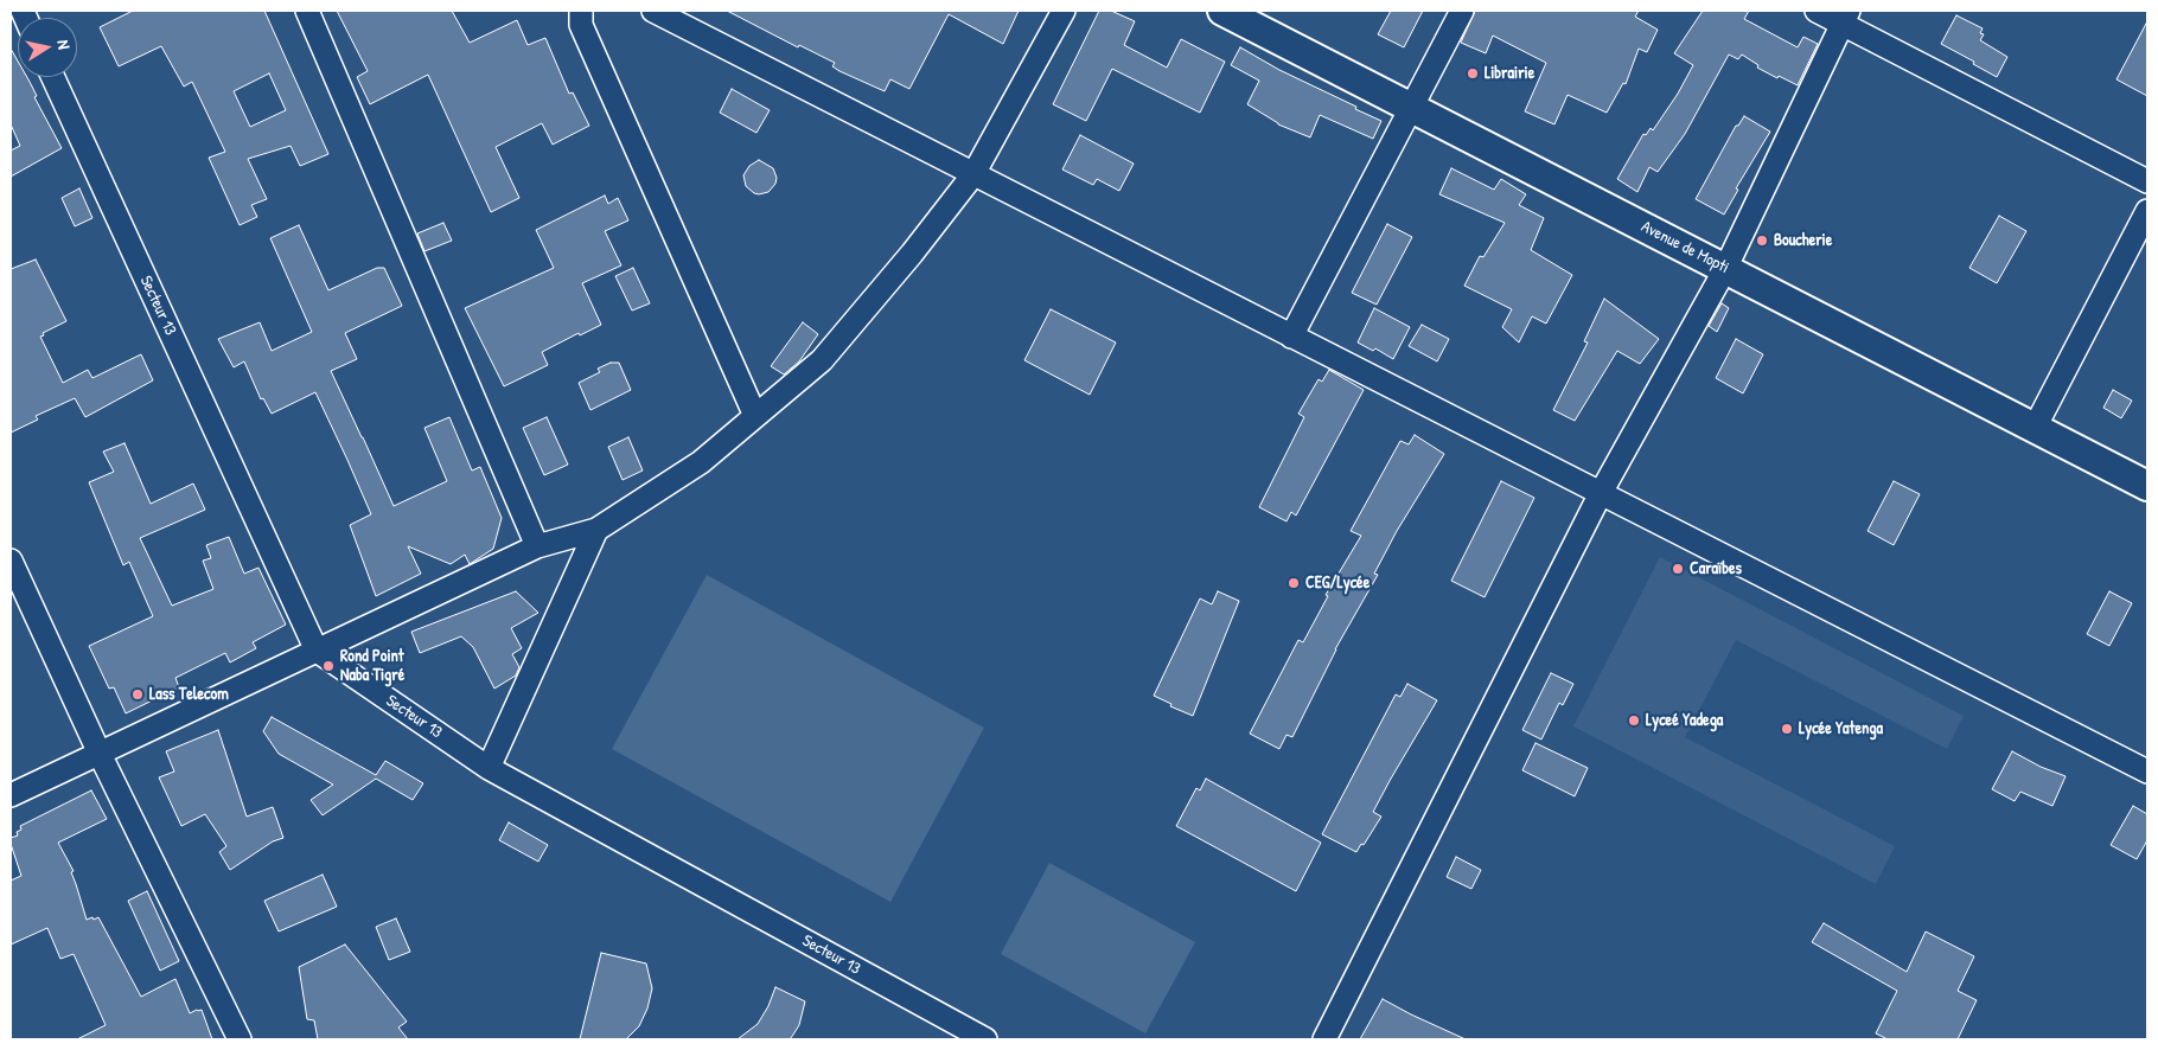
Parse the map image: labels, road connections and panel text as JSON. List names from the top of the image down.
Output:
{
  "streets": {
    "street": ["Avenue de Mopti", "Secteur 13"]
  },
  "places": [
    "Librairie",
    "Boucherie",
    "Caraïbes",
    "CEG/Lycée",
    "Rond Point Naba Tigré",
    "Lass Telecom",
    "Lyceé Yadega",
    "Lycée Yatenga"
  ],
  "north": "right"
}
